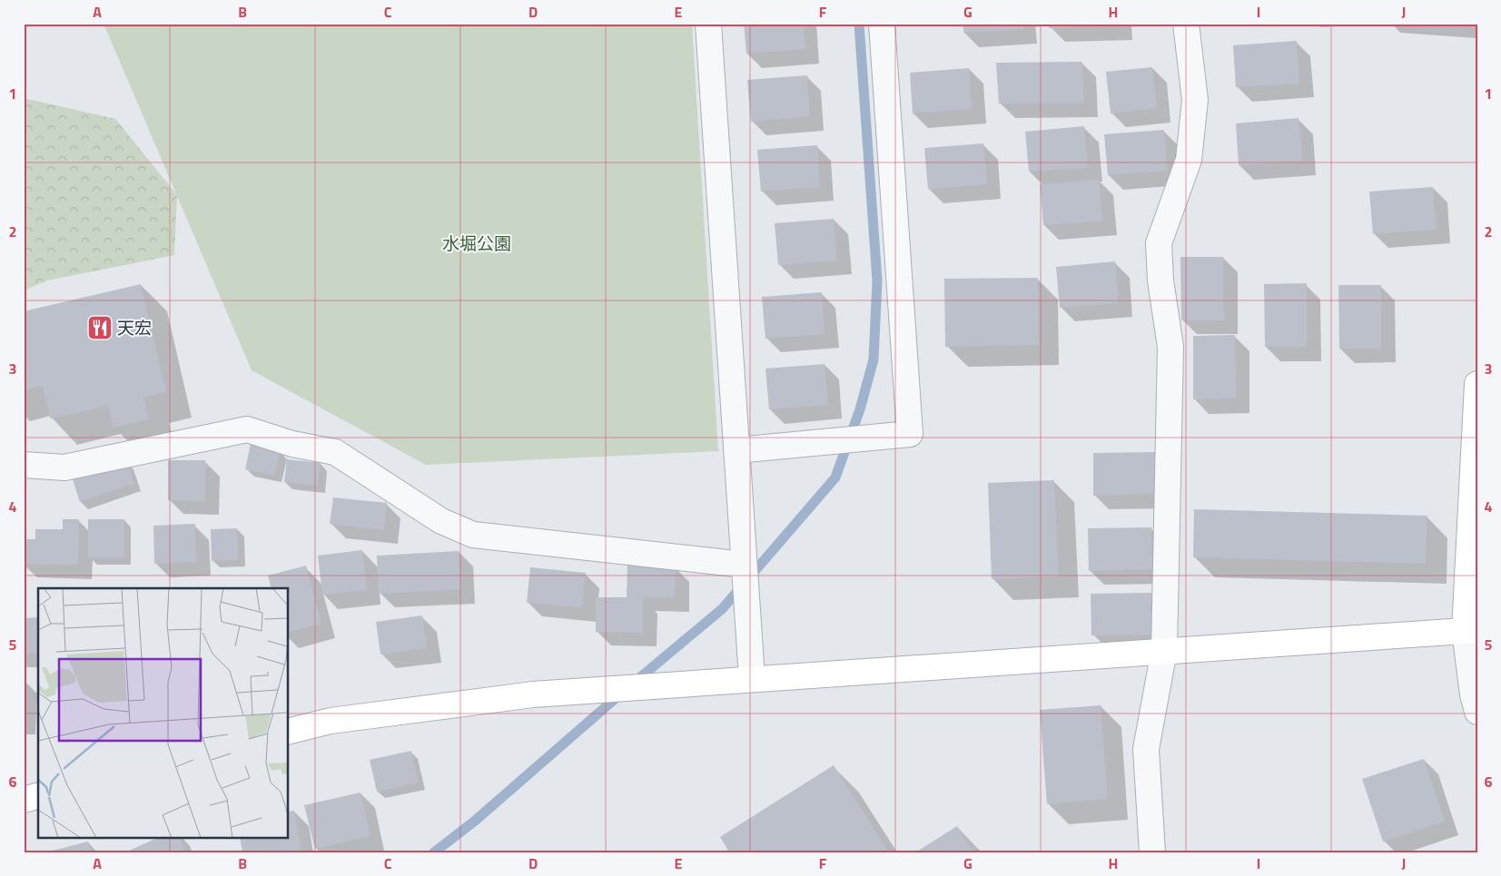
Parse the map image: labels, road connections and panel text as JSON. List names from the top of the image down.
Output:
{
  "parks": ["水堀公園"],
  "places": {
    "restaurant": ["天宏"]
  },
  "grid": {
    "columns": [
      "A",
      "B",
      "C",
      "D",
      "E",
      "F",
      "G",
      "H",
      "I",
      "J"
    ],
    "rows": [
      "1",
      "2",
      "3",
      "4",
      "5",
      "6"
    ]
  }
}
